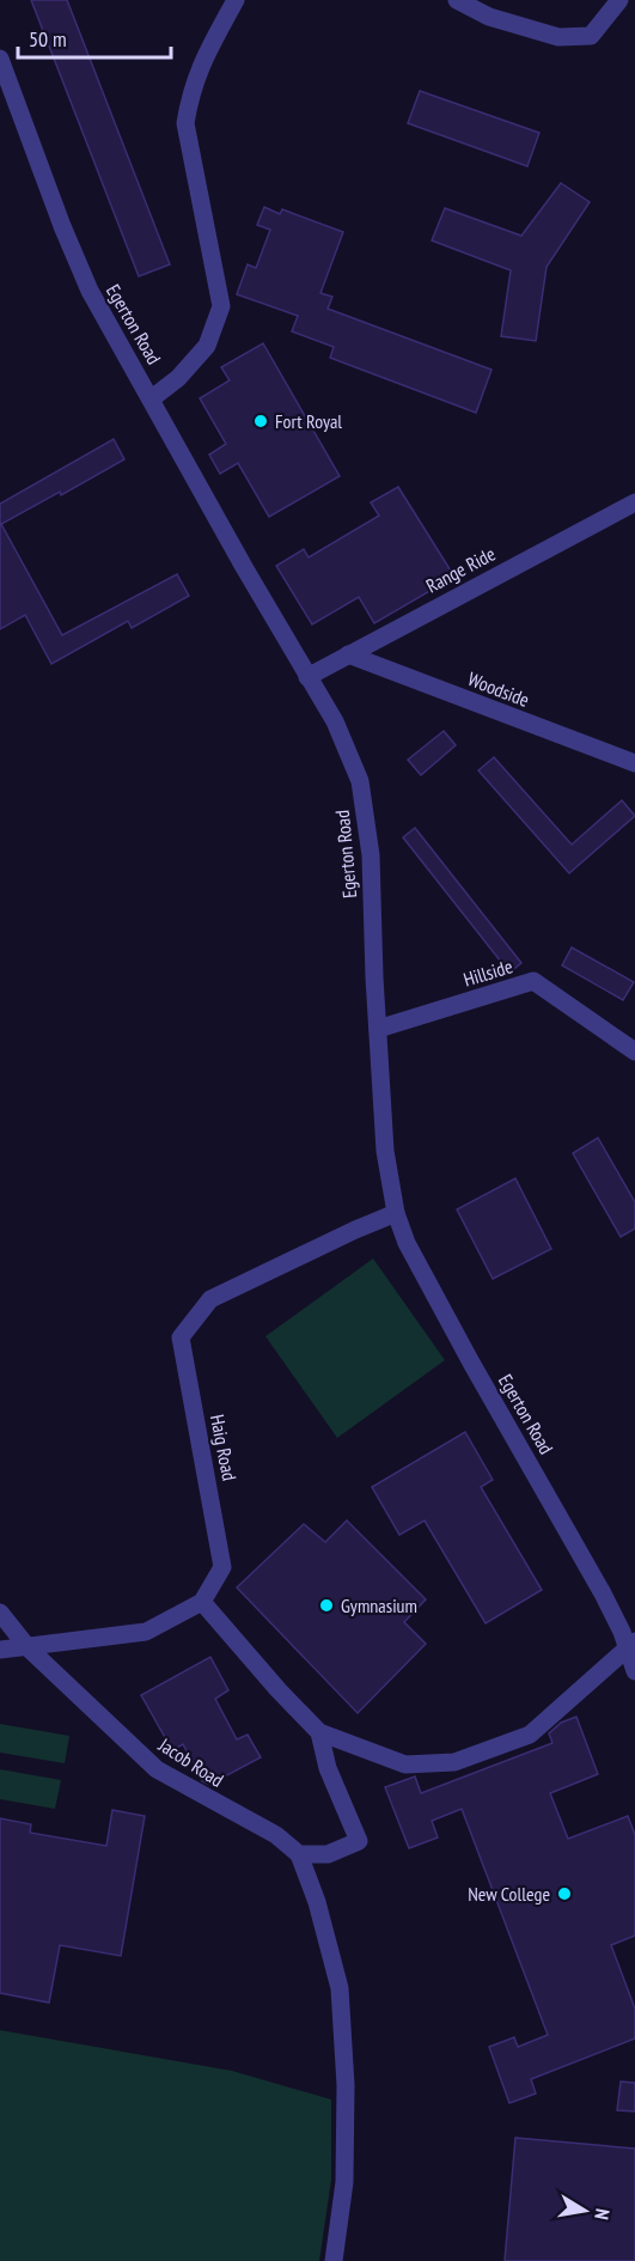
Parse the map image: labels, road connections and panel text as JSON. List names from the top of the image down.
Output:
{
  "streets": {
    "street": [
      "Egerton Road",
      "Range Ride",
      "Woodside",
      "Hillside",
      "Haig Road",
      "Jacob Road"
    ]
  },
  "crossings": [
    ["Egerton Road", "Range Ride"],
    ["Egerton Road", "Hillside"],
    ["Egerton Road", "Haig Road"],
    ["Range Ride", "Woodside"]
  ],
  "places": ["Fort Royal", "Gymnasium", "New College"],
  "scale_bar": "50 m",
  "north": "right"
}
